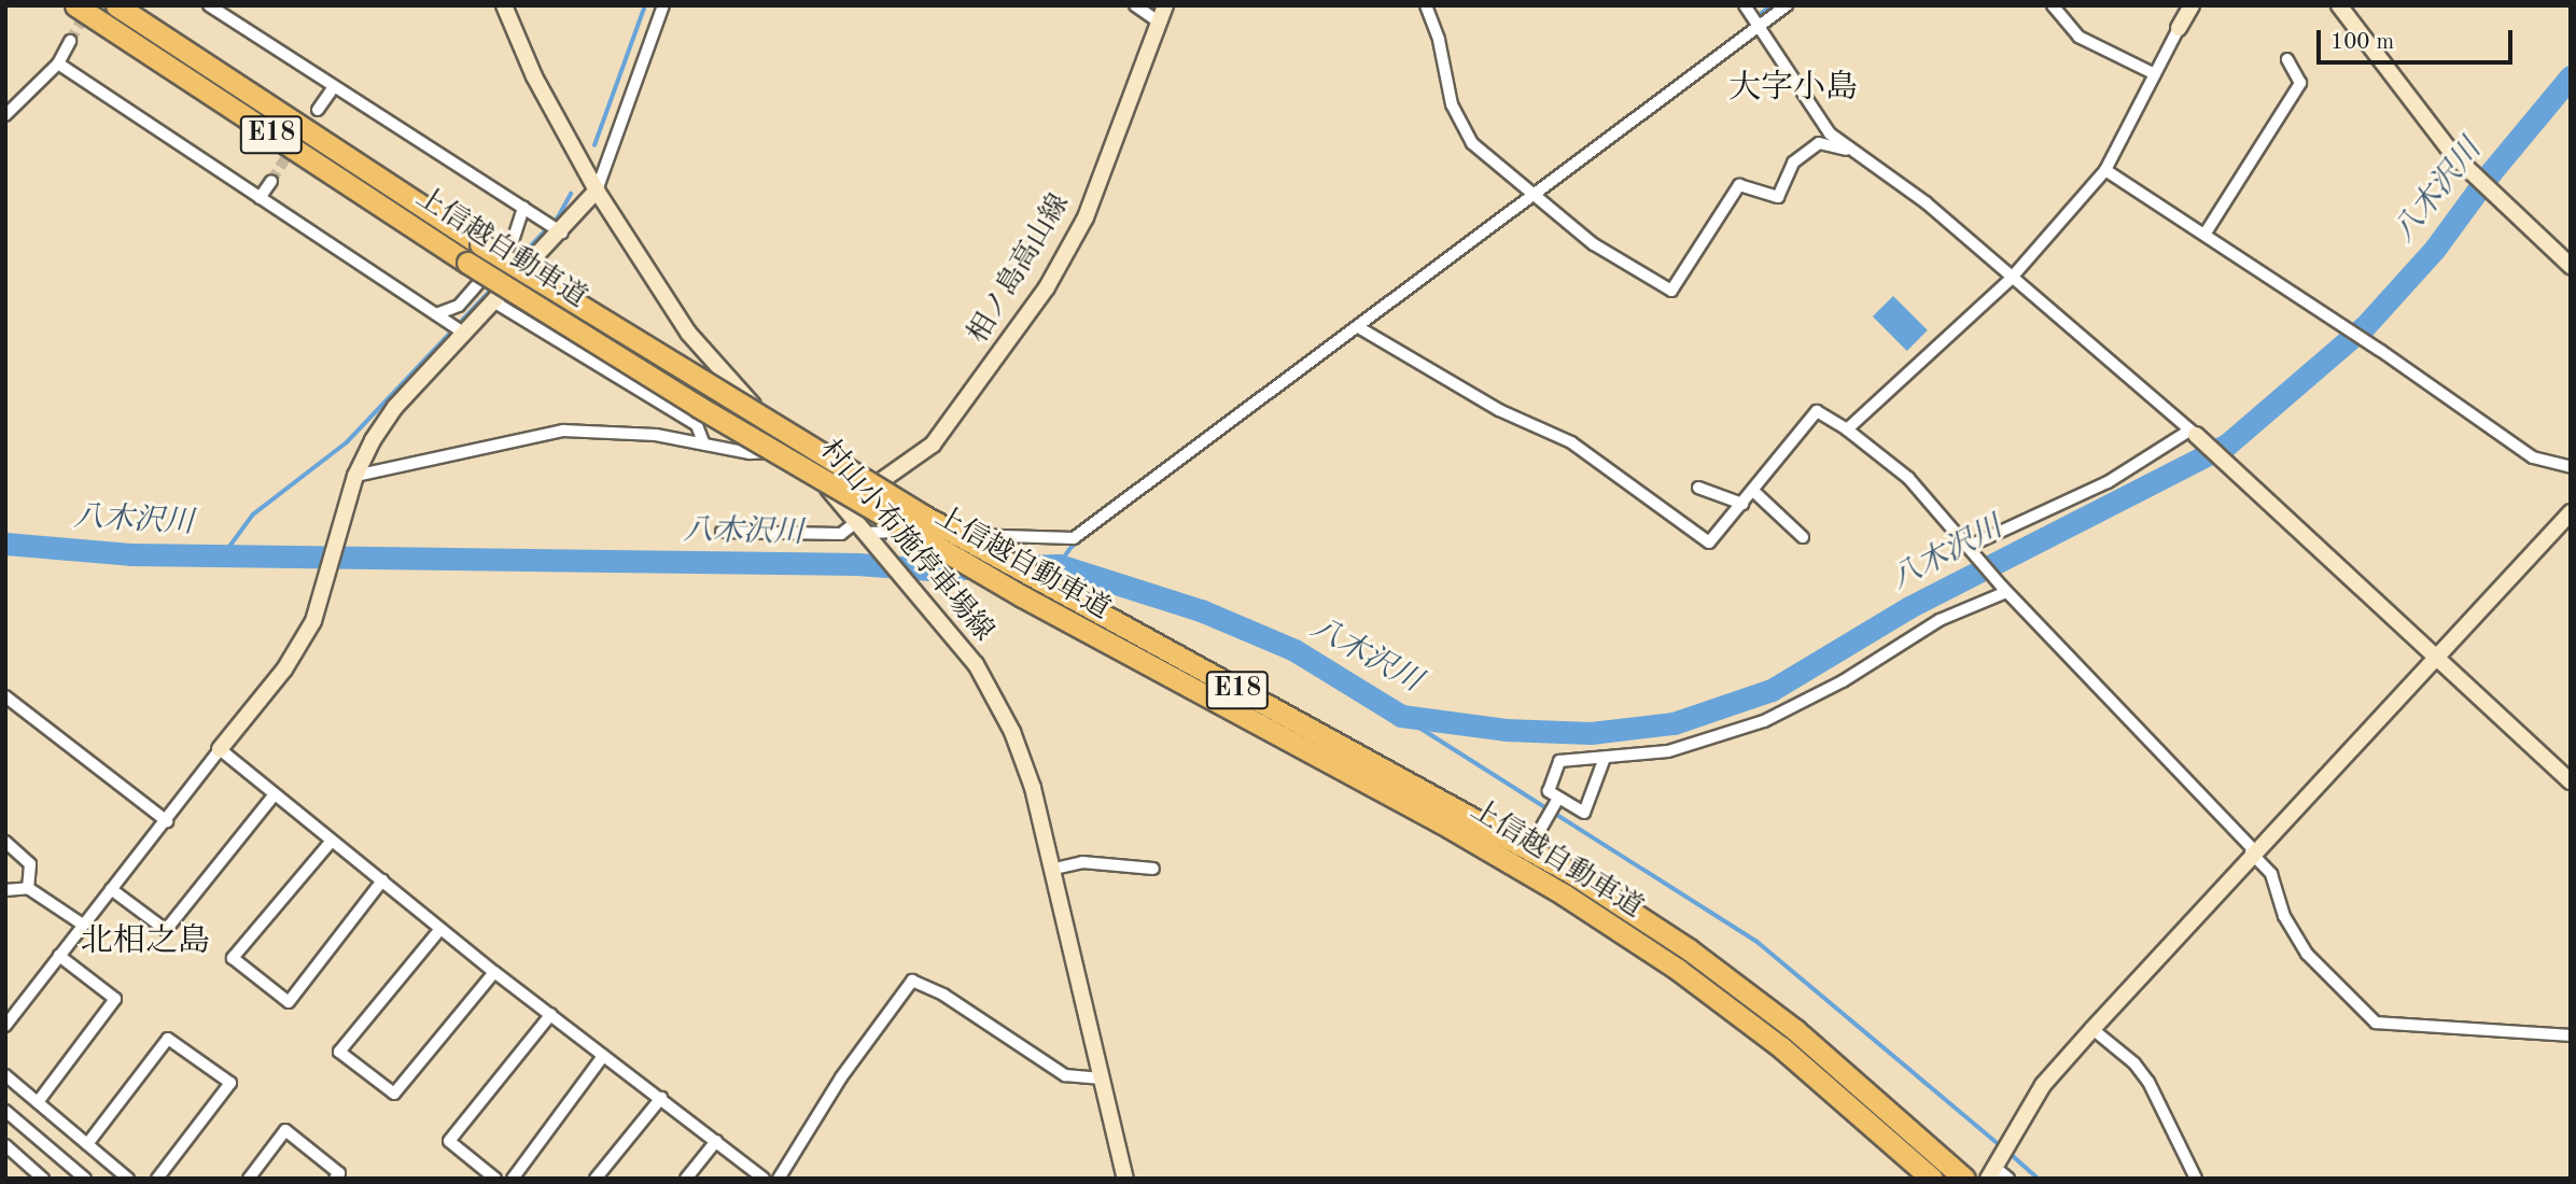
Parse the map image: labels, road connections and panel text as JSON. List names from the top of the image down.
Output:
{
  "streets": {
    "highway": ["E18", "上信越自動車道"],
    "street": ["相ノ島高山線", "村山小布施停車場線"]
  },
  "crossings": [
    ["相ノ島高山線", "村山小布施停車場線"]
  ],
  "districts": ["大字小島", "北相之島"],
  "water": ["八木沢川"],
  "scale_bar": "100 m"
}
